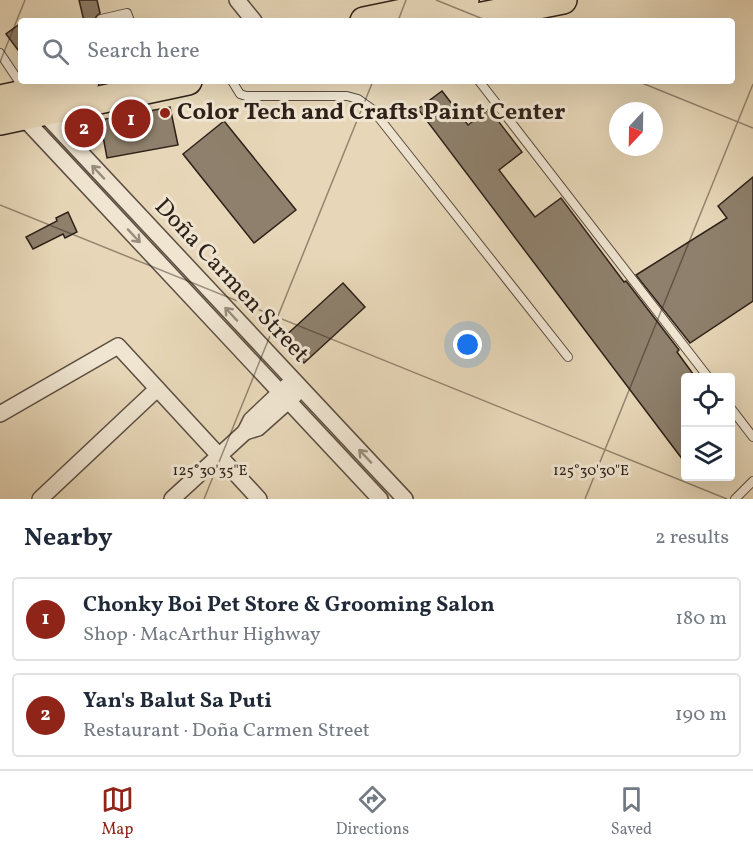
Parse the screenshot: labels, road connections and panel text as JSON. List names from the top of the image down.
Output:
{
  "streets": {
    "street": ["Doña Carmen Street"]
  },
  "places": ["Color Tech and Crafts Paint Center"],
  "north": "bottom",
  "page": {
    "search": "Search here",
    "pins": ["1", "2"],
    "heading": ["Nearby", "2 results"],
    "list": [
      {
        "mark": "1",
        "name": "Chonky Boi Pet Store & Grooming Salon",
        "note": "Shop · MacArthur Highway",
        "value": "180 m"
      },
      {
        "mark": "2",
        "name": "Yan's Balut Sa Puti",
        "note": "Restaurant · Doña Carmen Street",
        "value": "190 m"
      }
    ],
    "nav": ["Map", "Directions", "Saved"]
  },
  "coordinates": ["125°30'35\"E", "125°30'30\"E"]
}
